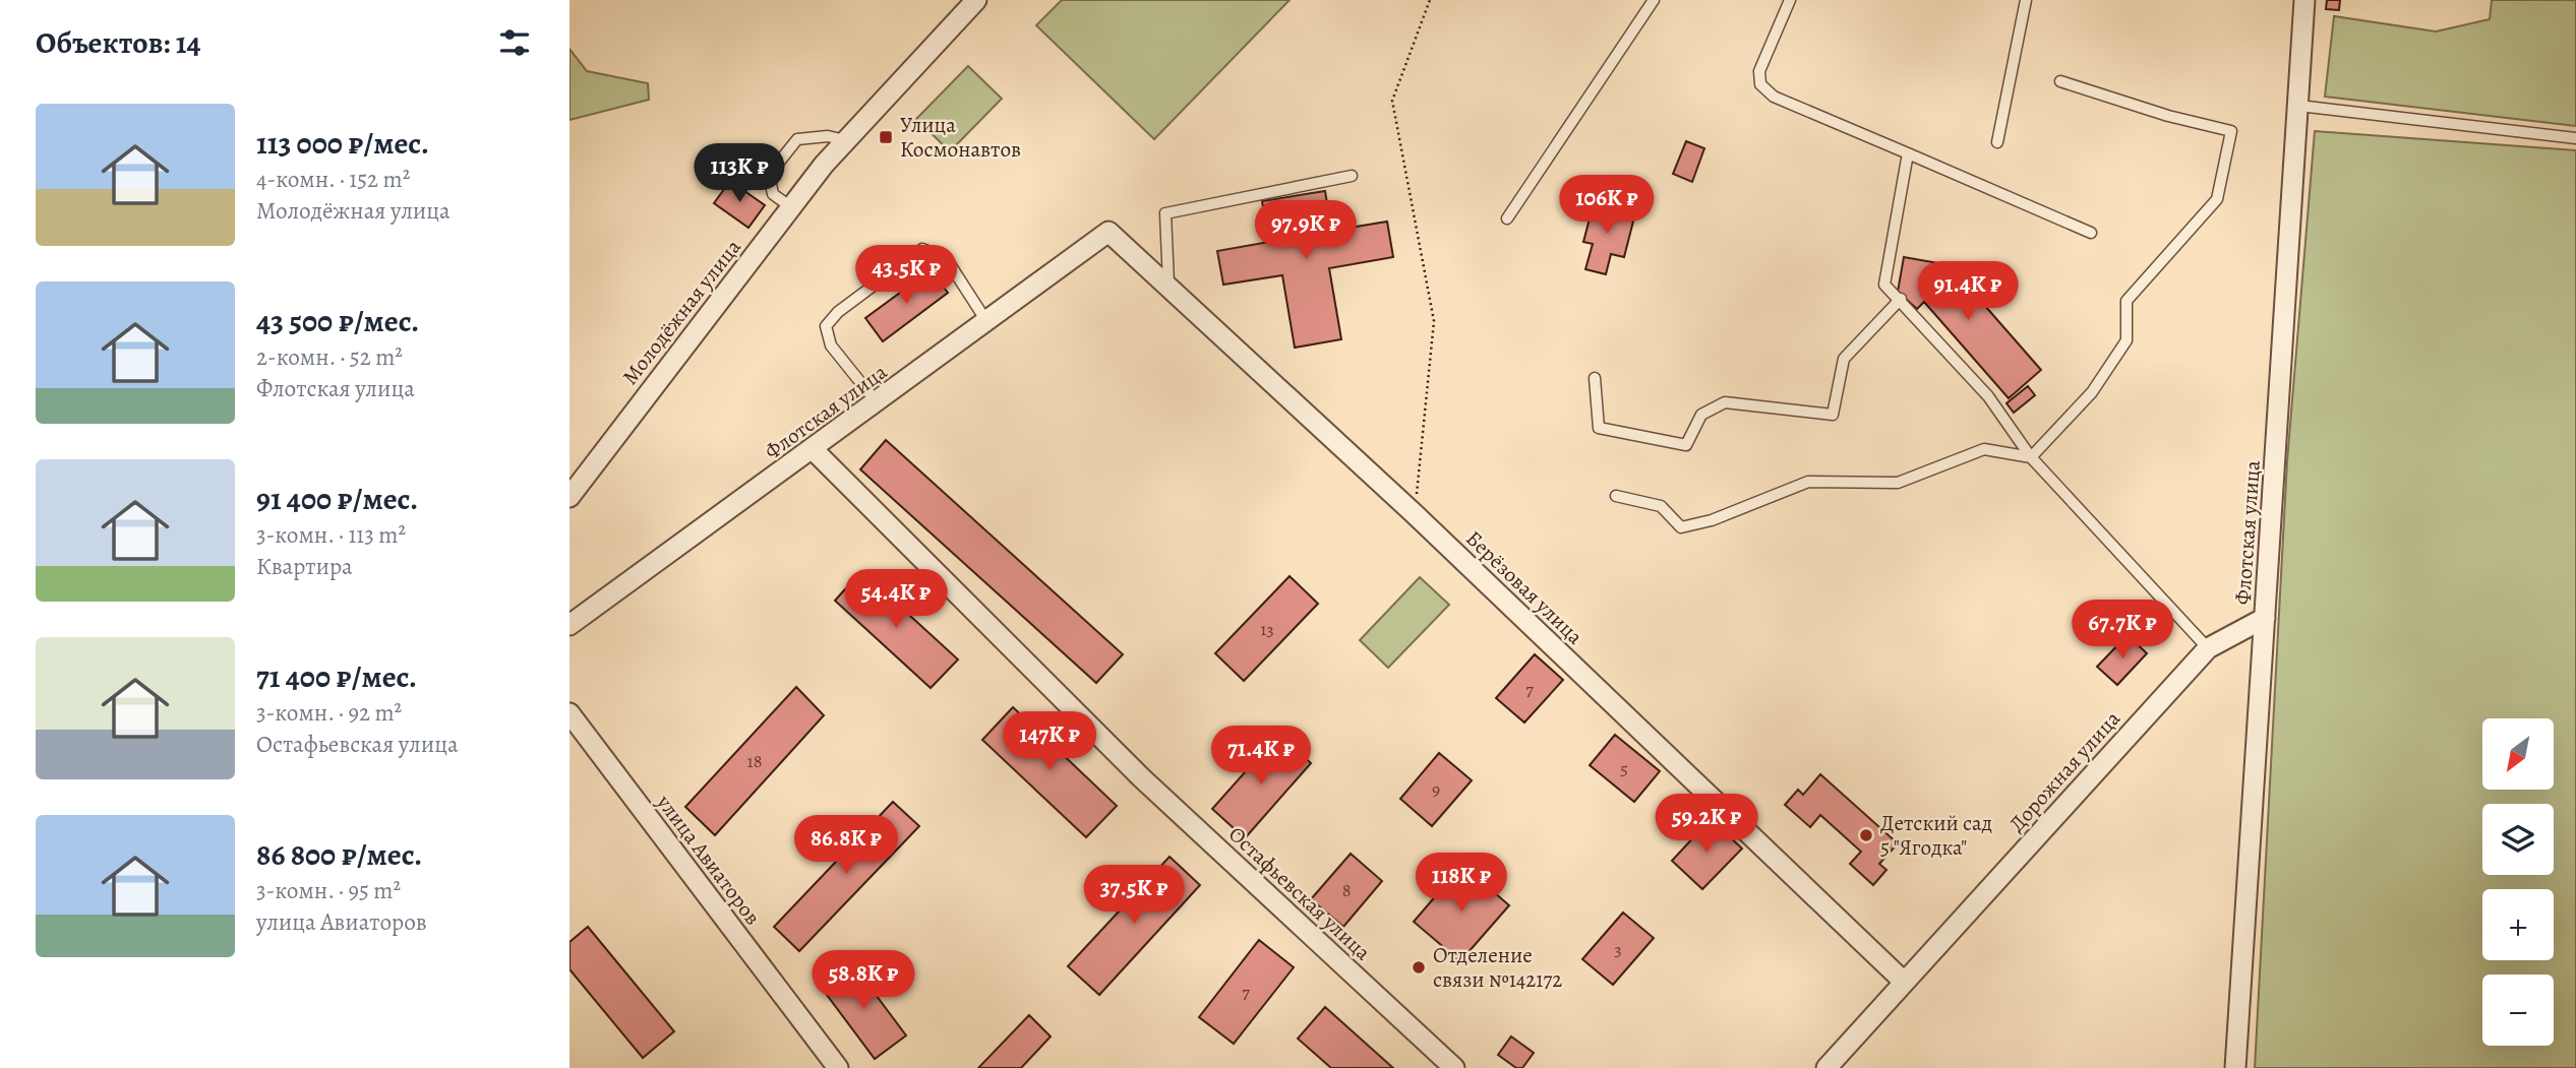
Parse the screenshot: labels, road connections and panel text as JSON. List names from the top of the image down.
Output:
{
  "streets": {
    "street": [
      "Молодёжная улица",
      "Флотская улица",
      "Берёзовая улица",
      "Дорожная улица",
      "улица Авиаторов",
      "Остафьевская улица"
    ]
  },
  "crossings": [
    ["Флотская улица", "Берёзовая улица"],
    ["Флотская улица", "Дорожная улица"],
    ["Флотская улица", "Остафьевская улица"],
    ["Берёзовая улица", "Дорожная улица"]
  ],
  "places": {
    "transit": ["Улица Космонавтов"],
    "other": ["Детский сад 5 \"Ягодка\"", "Отделение связи №142172"]
  },
  "house_numbers": [
    "13",
    "7",
    "18",
    "5",
    "9",
    "8",
    "3",
    "7"
  ],
  "north": "bottom left",
  "page": {
    "heading": "Объектов: 14",
    "list": [
      {
        "name": "113 000 ₽/мес.",
        "note": "4-комн. · 152 m² · Молодёжная улица"
      },
      {
        "name": "43 500 ₽/мес.",
        "note": "2-комн. · 52 m² · Флотская улица"
      },
      {
        "name": "91 400 ₽/мес.",
        "note": "3-комн. · 113 m² · Квартира"
      },
      {
        "name": "71 400 ₽/мес.",
        "note": "3-комн. · 92 m² · Остафьевская улица"
      },
      {
        "name": "86 800 ₽/мес.",
        "note": "3-комн. · 95 m² · улица Авиаторов"
      }
    ],
    "price": [
      "113K ₽",
      "106K ₽",
      "97.9K ₽",
      "43.5K ₽",
      "91.4K ₽",
      "54.4K ₽",
      "67.7K ₽",
      "147K ₽",
      "71.4K ₽",
      "59.2K ₽",
      "86.8K ₽",
      "118K ₽",
      "37.5K ₽",
      "58.8K ₽"
    ],
    "map_buttons": ["+", "−"]
  }
}
